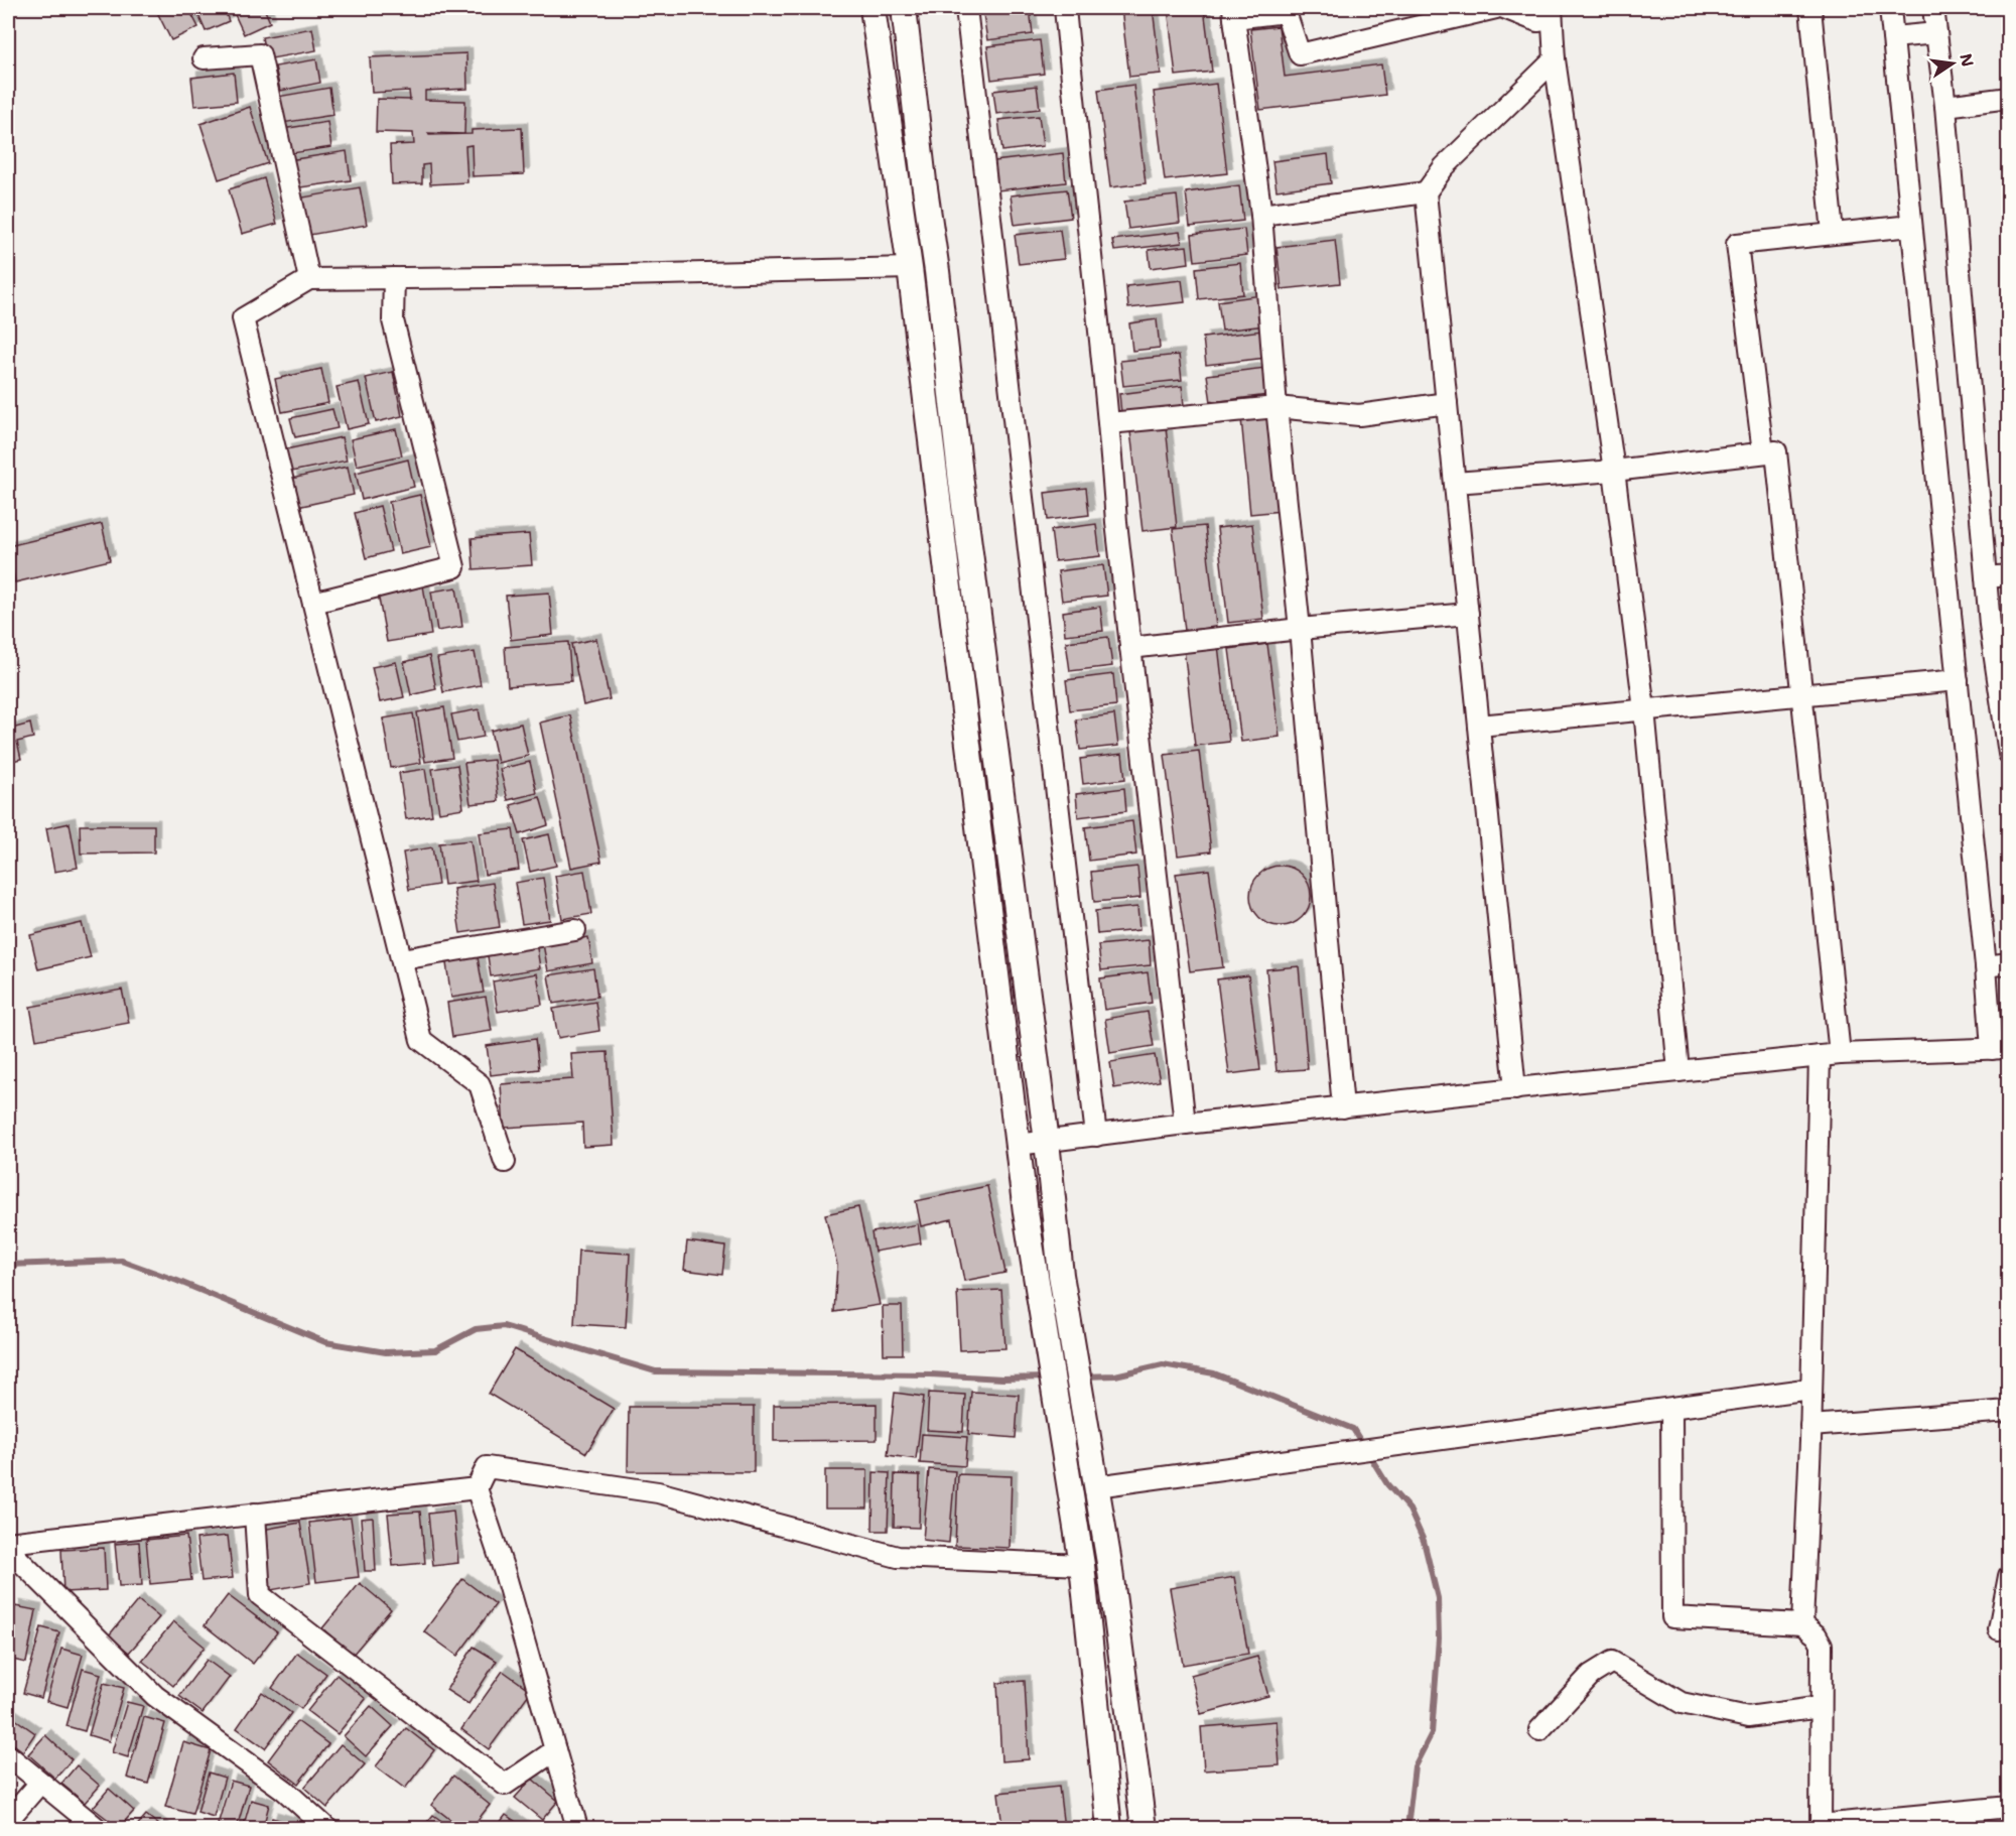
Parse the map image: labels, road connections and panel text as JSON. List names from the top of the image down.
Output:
{
  "north": "right"
}
